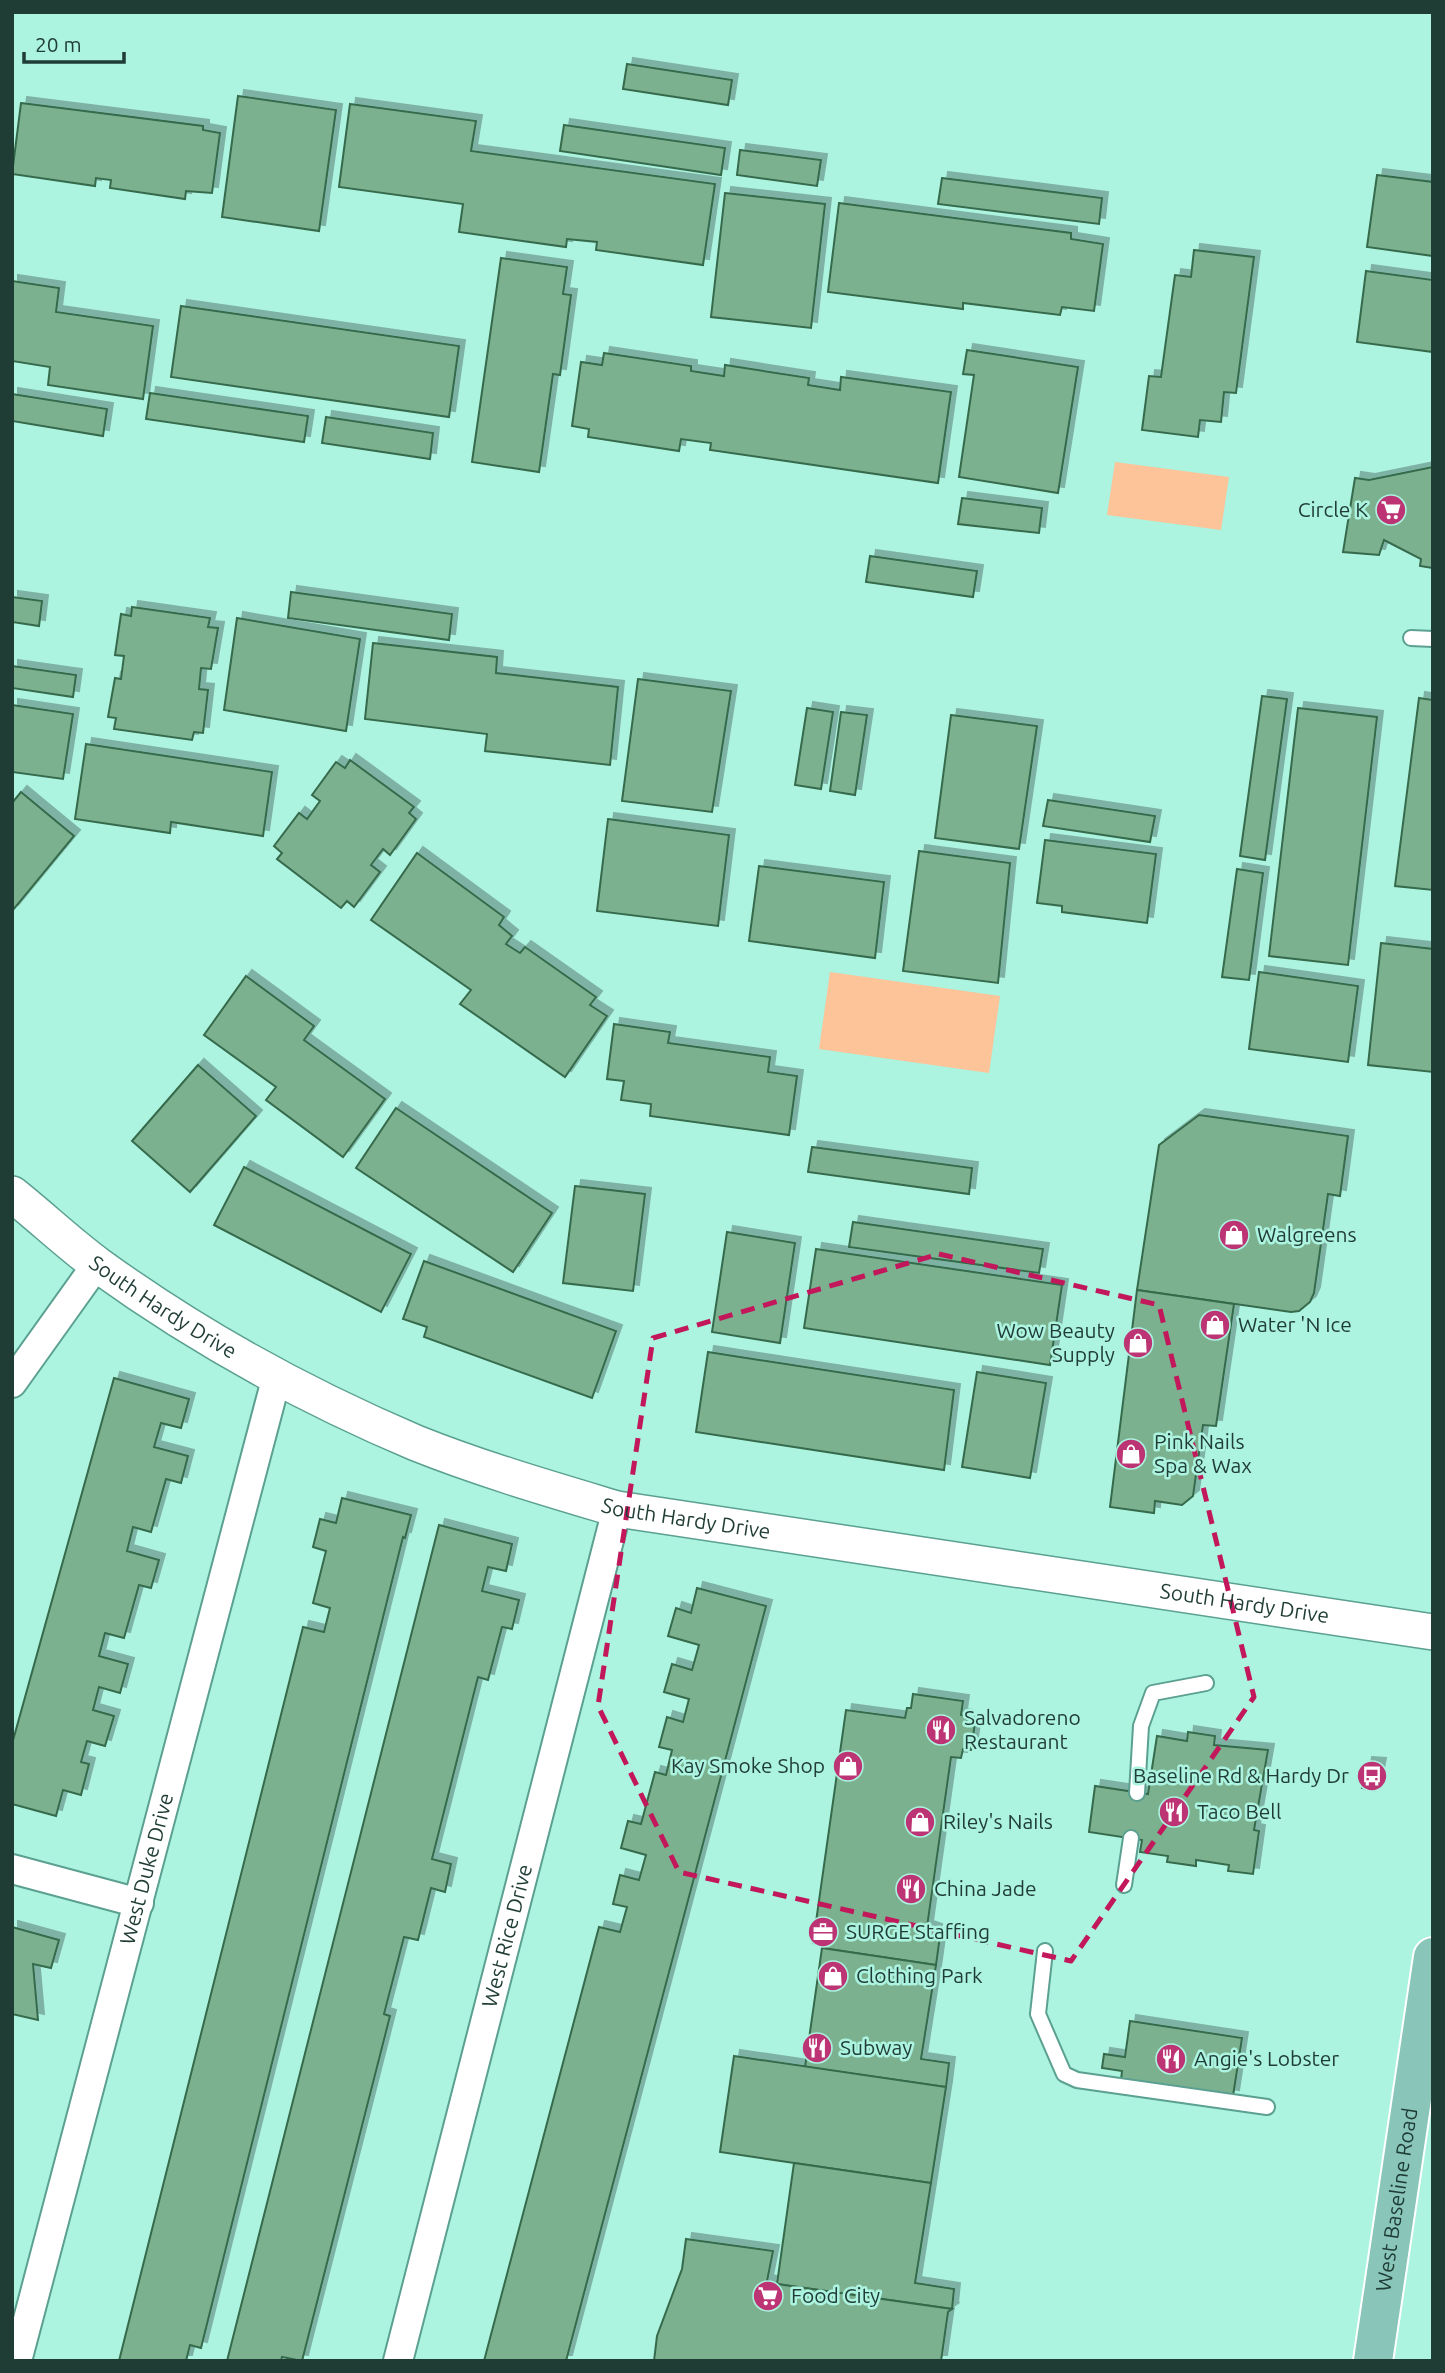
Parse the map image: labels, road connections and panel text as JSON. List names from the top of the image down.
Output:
{
  "streets": {
    "main road": ["West Baseline Road"],
    "street": ["South Hardy Drive", "West Duke Drive", "West Rice Drive"]
  },
  "crossings": [
    ["South Hardy Drive", "West Duke Drive"],
    ["South Hardy Drive", "West Rice Drive"]
  ],
  "places": {
    "supermarket": ["Circle K", "Food City"],
    "shop": [
      "Walgreens",
      "Water 'N Ice",
      "Wow Beauty Supply",
      "Pink Nails Spa & Wax",
      "Kay Smoke Shop",
      "Riley's Nails",
      "Clothing Park"
    ],
    "restaurant": [
      "Salvadoreno Restaurant",
      "Taco Bell",
      "China Jade",
      "Subway",
      "Angie's Lobster"
    ],
    "bus stop": ["Baseline Rd & Hardy Dr"],
    "office": ["SURGE Staffing"]
  },
  "scale_bar": "20 m"
}
